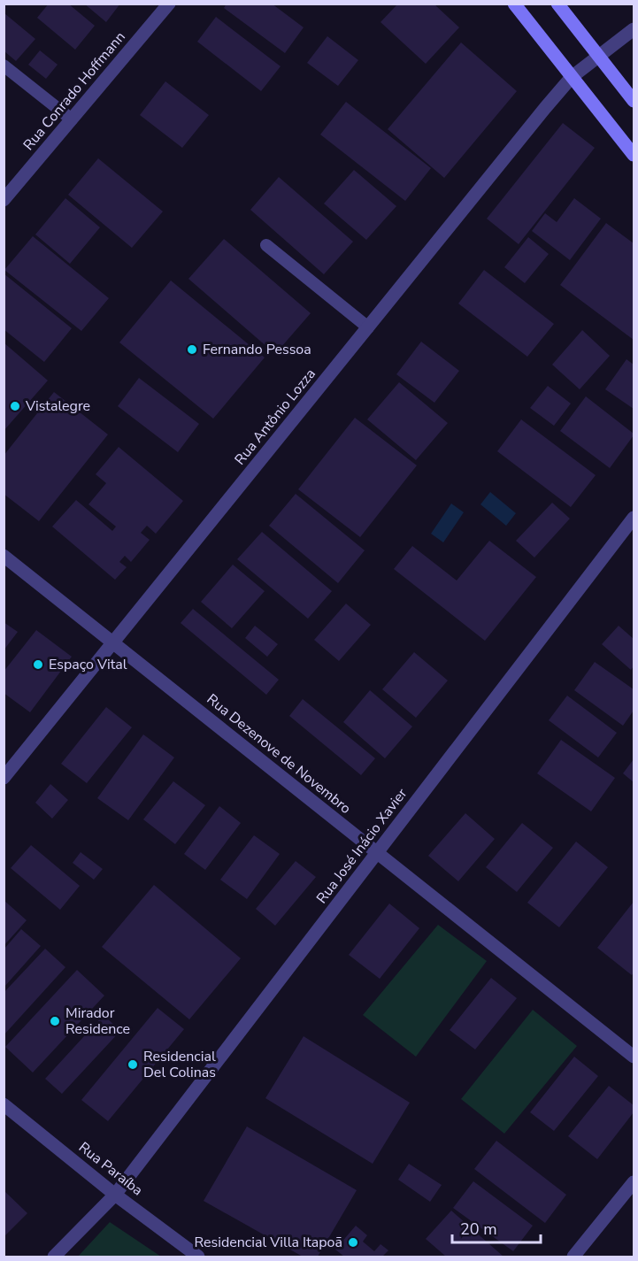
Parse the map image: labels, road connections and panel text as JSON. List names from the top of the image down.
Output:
{
  "streets": {
    "street": [
      "Rua Conrado Hoffmann",
      "Rua Antônio Lozza",
      "Rua Dezenove de Novembro",
      "Rua José Inácio Xavier",
      "Rua Paraíba"
    ]
  },
  "crossings": [
    ["Rua Antônio Lozza", "Rua Dezenove de Novembro"],
    ["Rua Dezenove de Novembro", "Rua José Inácio Xavier"],
    ["Rua José Inácio Xavier", "Rua Paraíba"]
  ],
  "places": [
    "Fernando Pessoa",
    "Vistalegre",
    "Espaço Vital",
    "Mirador Residence",
    "Residencial Del Colinas",
    "Residencial Villa Itapoã"
  ],
  "scale_bar": "20 m"
}
